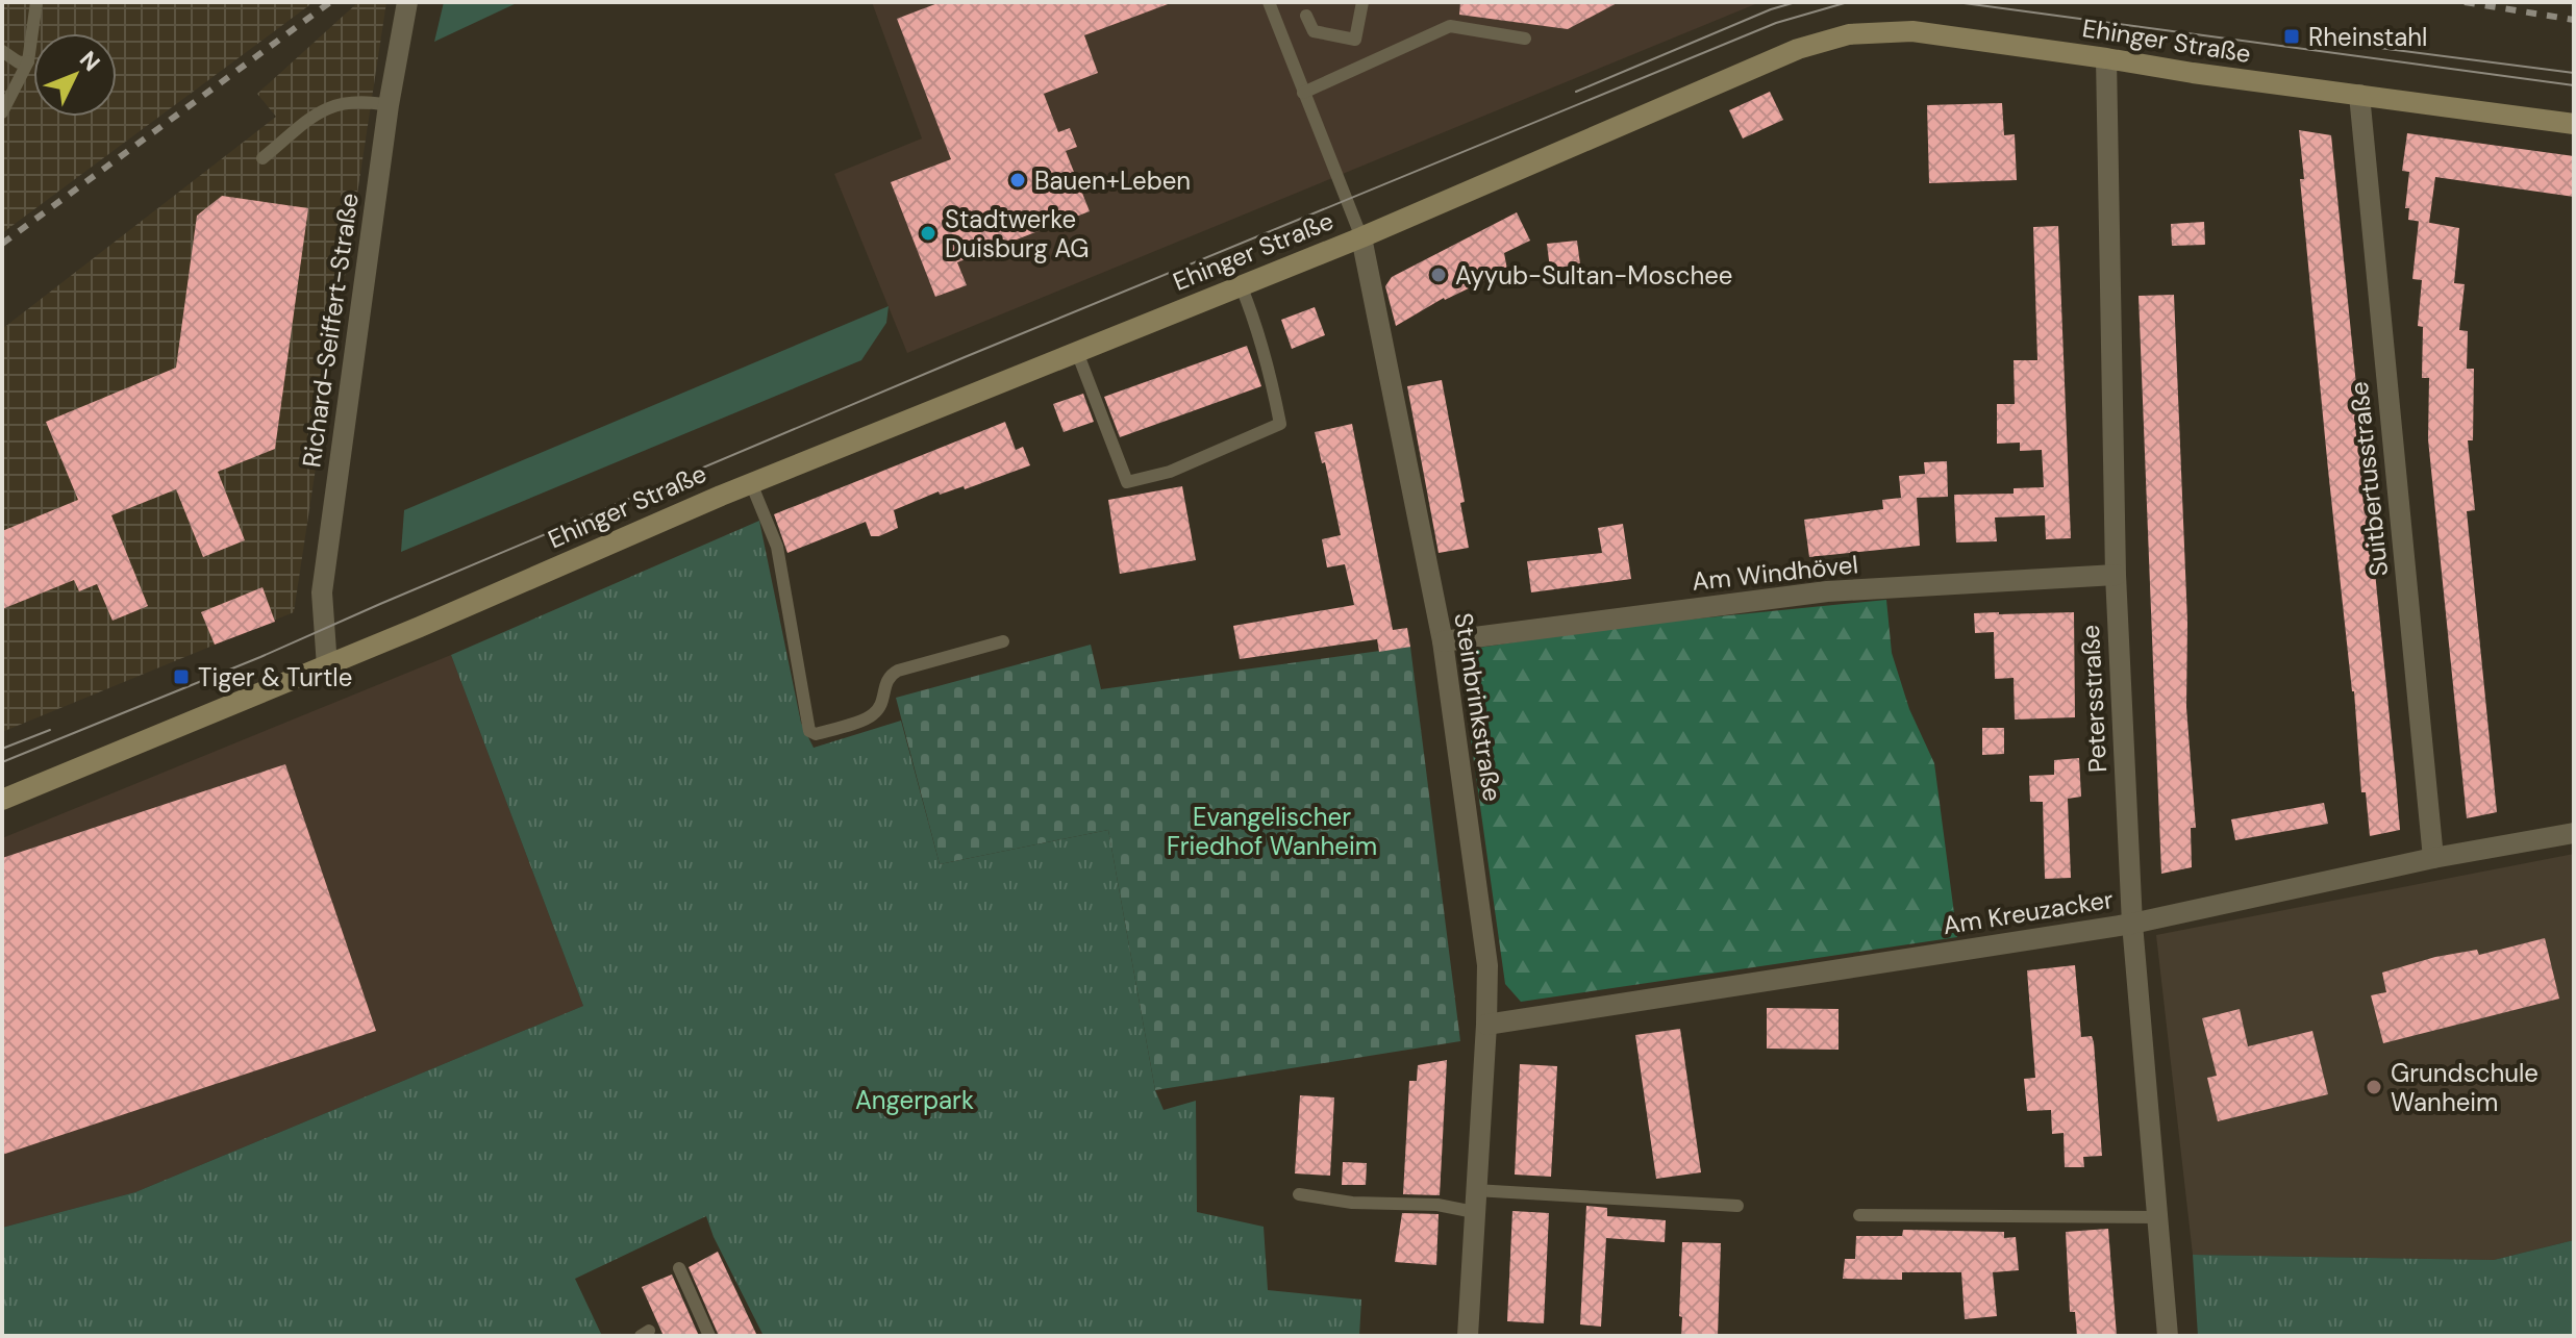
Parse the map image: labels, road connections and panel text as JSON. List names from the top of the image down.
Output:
{
  "streets": {
    "street": [
      "Ehinger Straße",
      "Richard-Seiffert-Straße",
      "Suitbertusstraße",
      "Am Windhövel",
      "Petersstraße",
      "Steinbrinkstraße",
      "Am Kreuzacker"
    ]
  },
  "crossings": [
    ["Ehinger Straße", "Richard-Seiffert-Straße"],
    ["Ehinger Straße", "Suitbertusstraße"],
    ["Ehinger Straße", "Petersstraße"],
    ["Ehinger Straße", "Steinbrinkstraße"],
    ["Suitbertusstraße", "Am Kreuzacker"],
    ["Am Windhövel", "Petersstraße"],
    ["Am Windhövel", "Steinbrinkstraße"],
    ["Petersstraße", "Am Kreuzacker"],
    ["Steinbrinkstraße", "Am Kreuzacker"]
  ],
  "parks": ["Evangelischer Friedhof Wanheim", "Angerpark"],
  "places": {
    "transit": ["Rheinstahl", "Tiger & Turtle"],
    "other": [
      "Bauen+Leben",
      "Stadtwerke Duisburg AG",
      "Ayyub-Sultan-Moschee",
      "Grundschule Wanheim"
    ]
  },
  "north": "top right"
}
